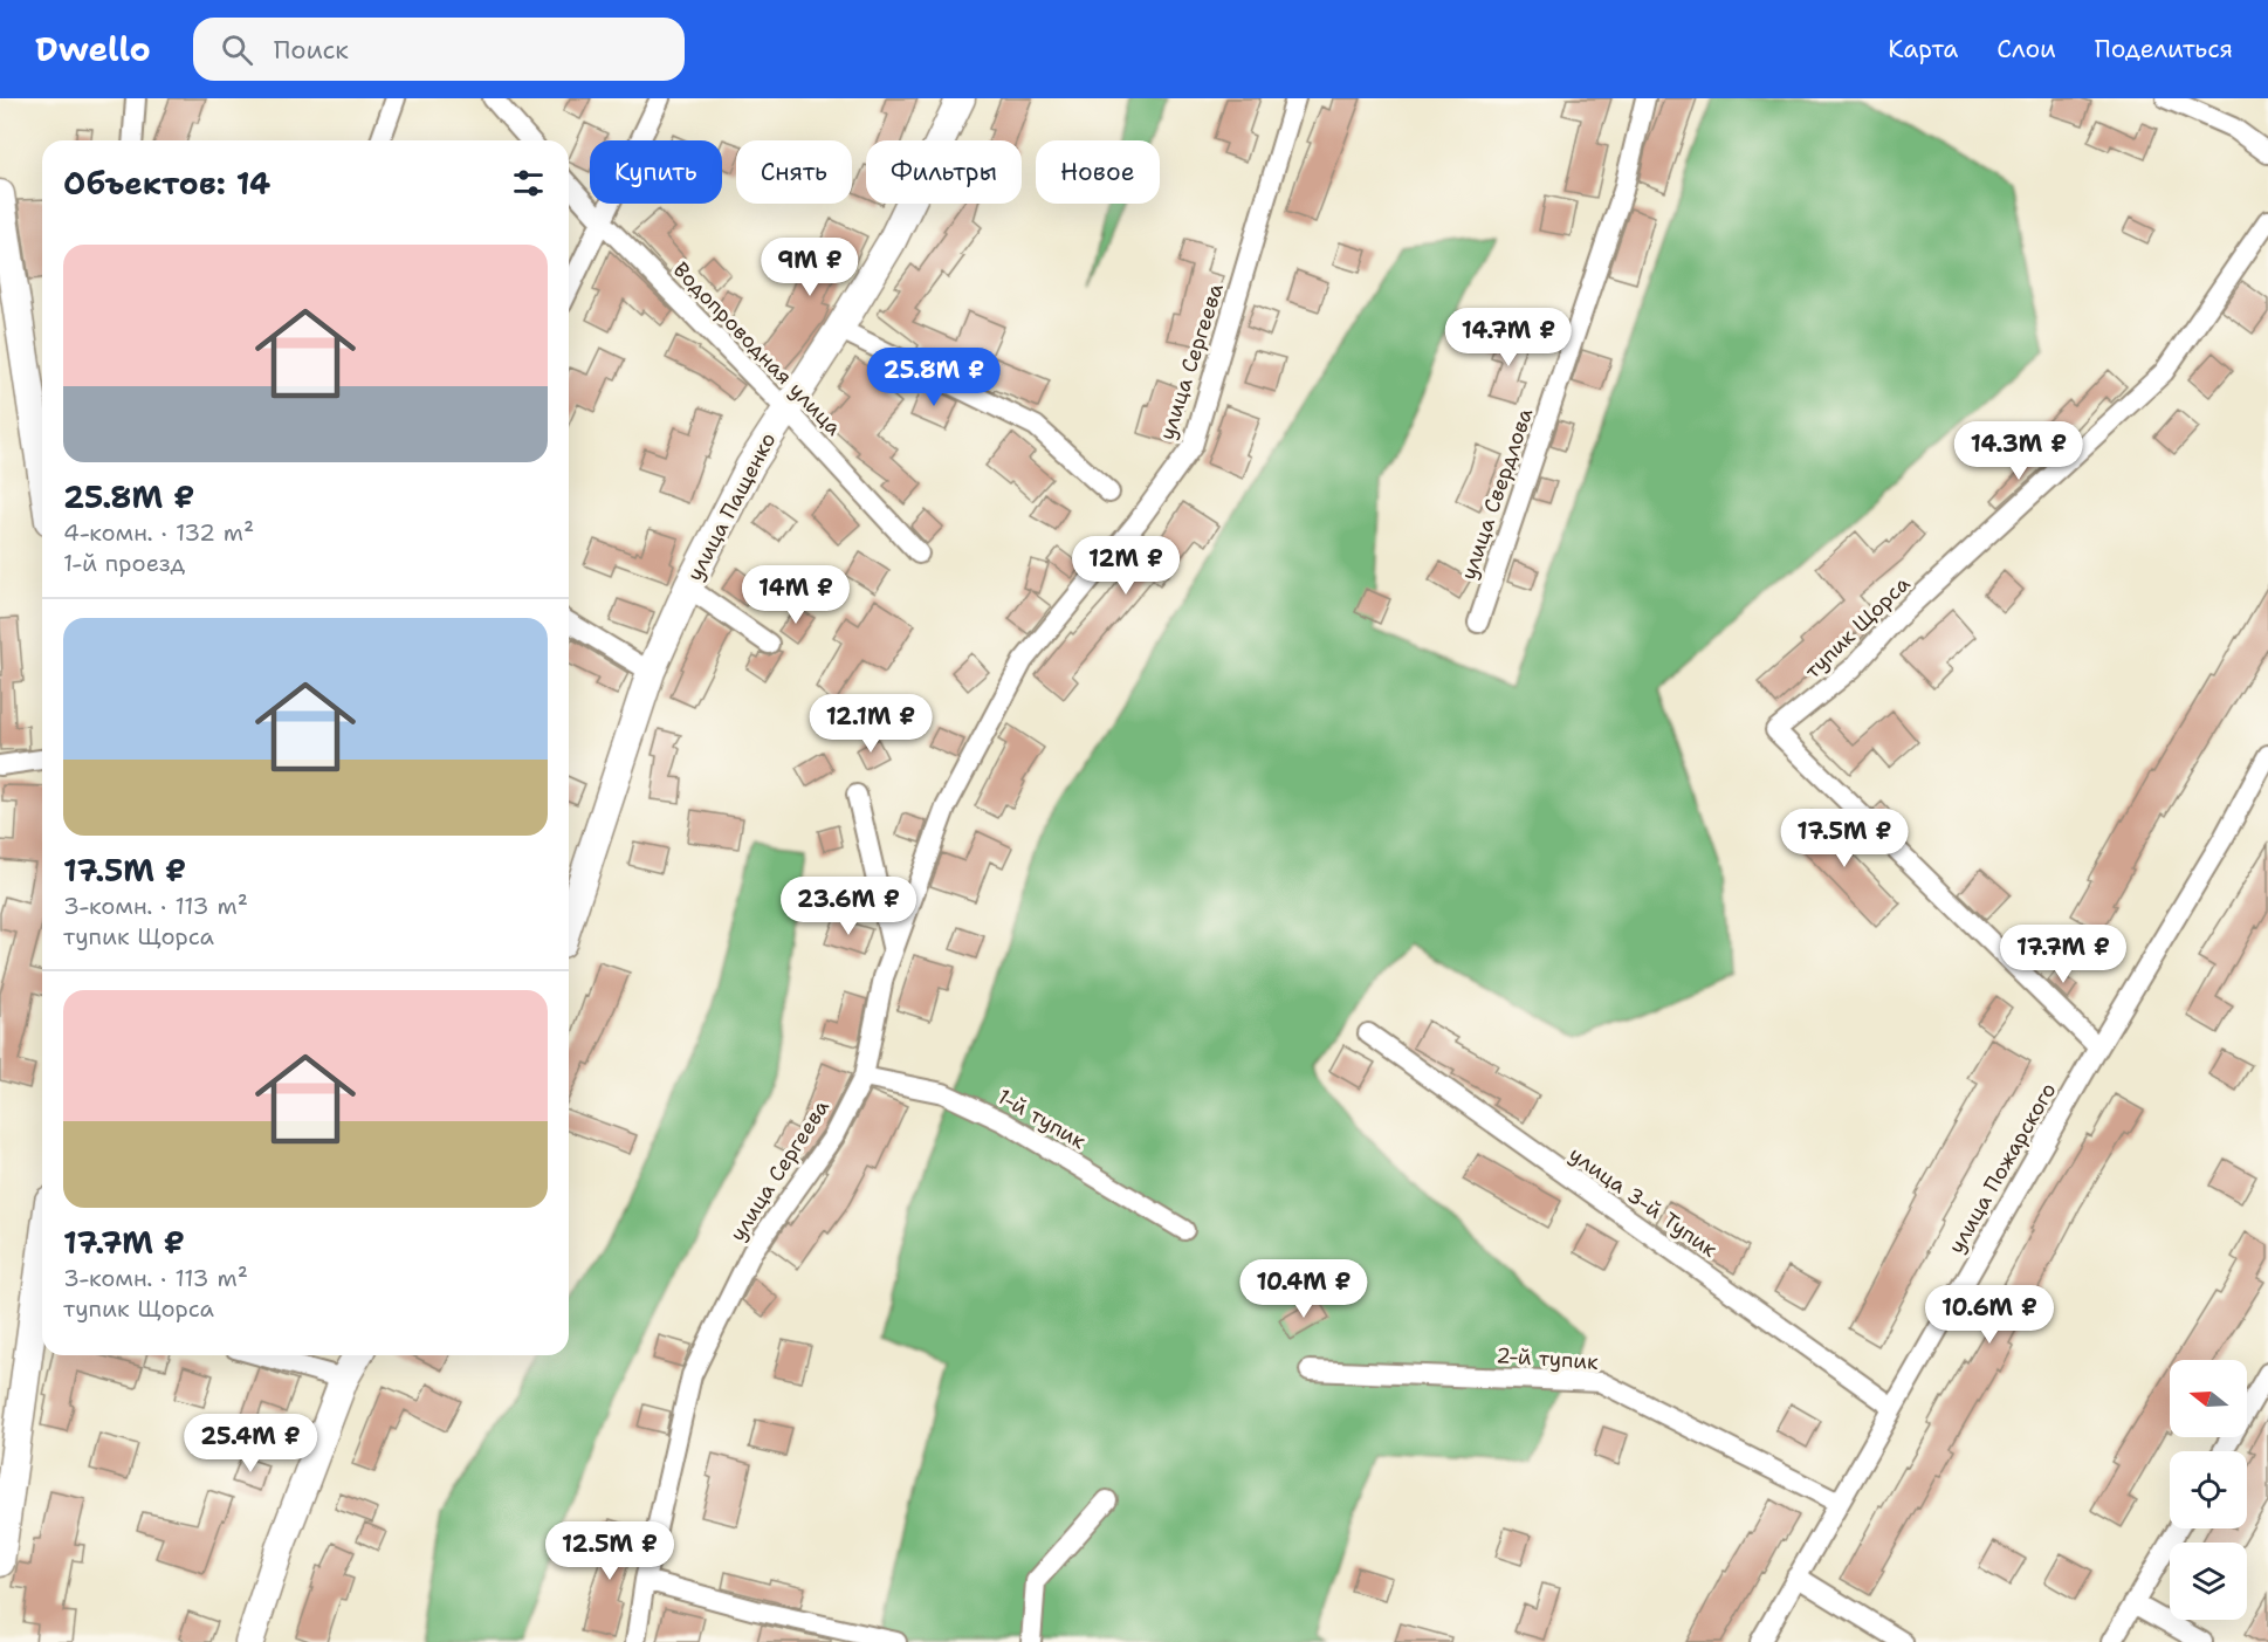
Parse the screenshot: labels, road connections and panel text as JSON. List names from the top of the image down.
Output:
{
  "streets": {
    "street": [
      "Водопроводная улица",
      "улица Сергеева",
      "улица Свердлова",
      "улица Пащенко",
      "тупик Щорса",
      "1-й тупик",
      "улица Пожарского",
      "улица 3-й Тупик",
      "2-й тупик"
    ]
  },
  "crossings": [
    ["Водопроводная улица", "улица Пащенко"],
    ["улица Сергеева", "1-й тупик"],
    ["тупик Щорса", "улица Пожарского"],
    ["улица Пожарского", "улица 3-й Тупик"],
    ["улица Пожарского", "2-й тупик"]
  ],
  "north": "left",
  "page": {
    "header": "Dwello",
    "search": "Поиск",
    "nav": ["Карта", "Слои", "Поделиться"],
    "chip": [
      "Купить",
      "Снять",
      "Фильтры",
      "Новое"
    ],
    "heading": "Объектов: 14",
    "list": [
      {
        "name": "25.8M ₽",
        "note": "4-комн. · 132 m² · 1-й проезд"
      },
      {
        "name": "17.5M ₽",
        "note": "3-комн. · 113 m² · тупик Щорса"
      },
      {
        "name": "17.7M ₽",
        "note": "3-комн. · 113 m² · тупик Щорса"
      }
    ],
    "price": [
      "9M ₽",
      "14.7M ₽",
      "25.8M ₽",
      "14.3M ₽",
      "12M ₽",
      "14M ₽",
      "12.1M ₽",
      "17.5M ₽",
      "23.6M ₽",
      "17.7M ₽",
      "10.4M ₽",
      "10.6M ₽",
      "25.4M ₽",
      "12.5M ₽"
    ]
  }
}
